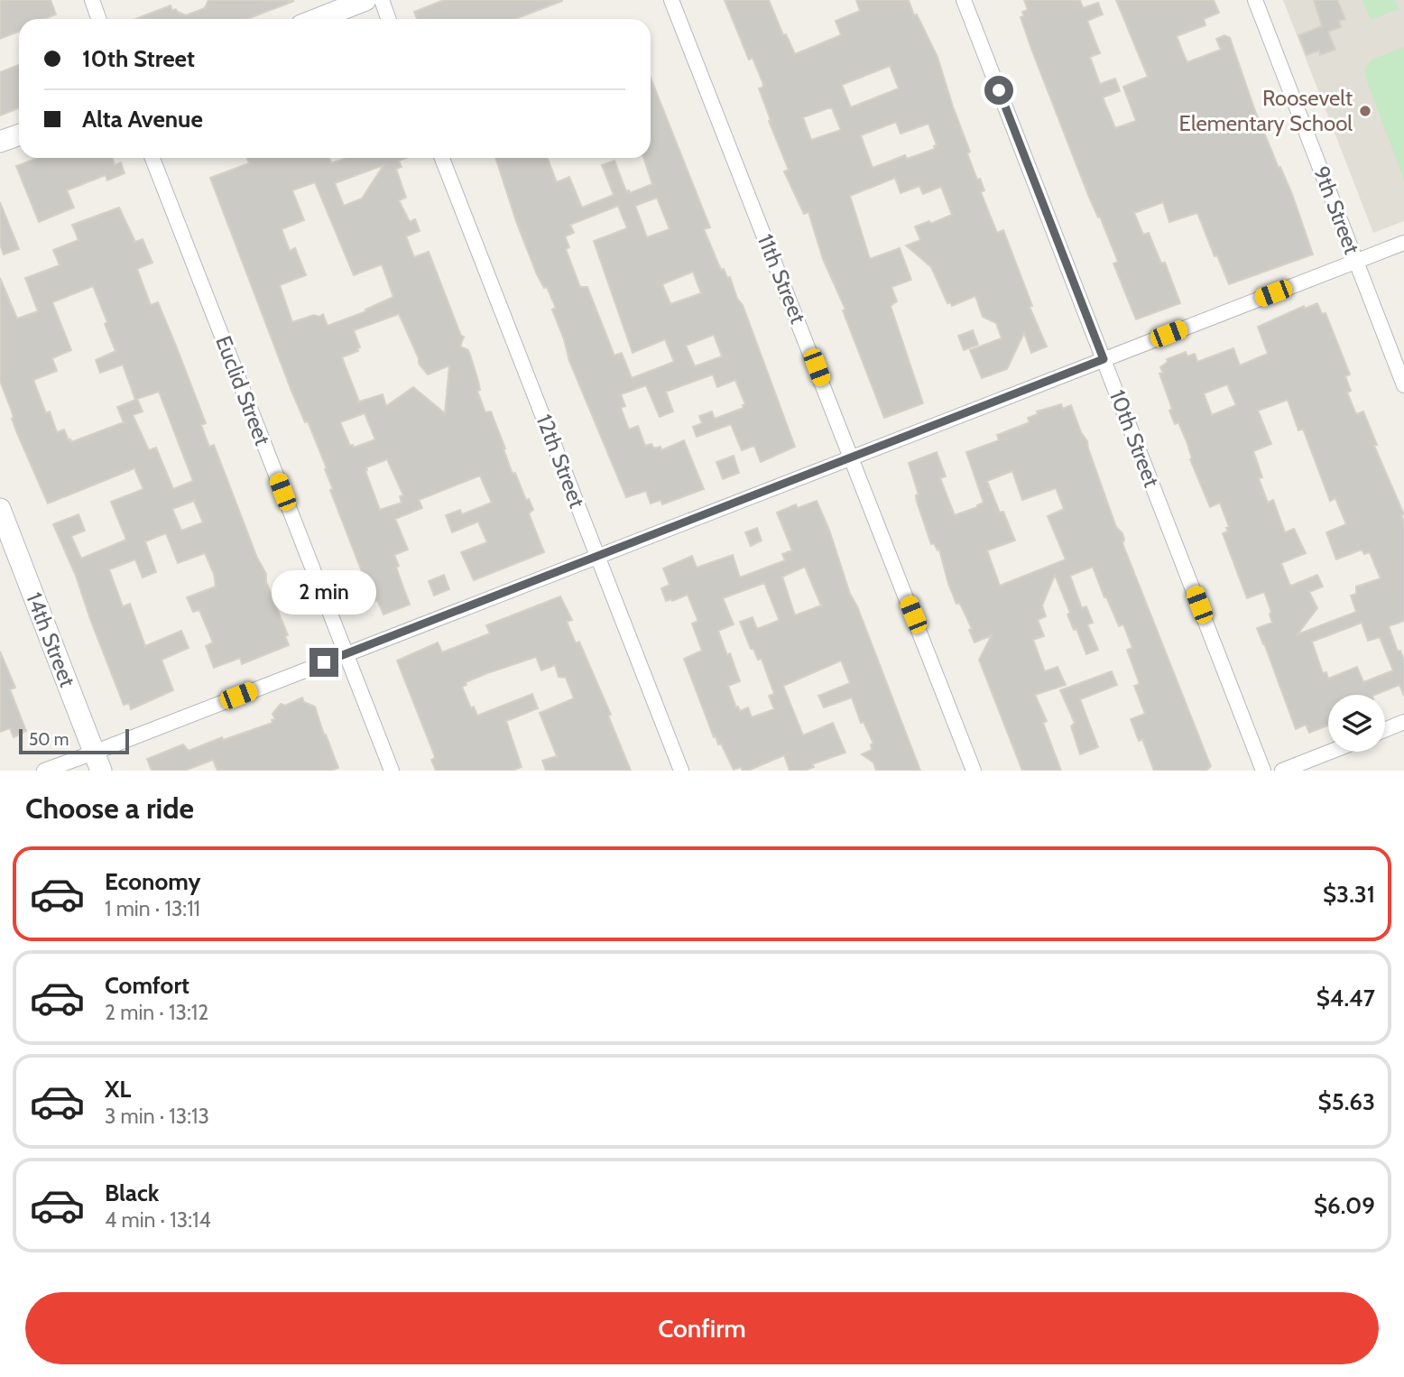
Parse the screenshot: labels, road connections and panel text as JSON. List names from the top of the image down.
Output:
{
  "streets": {
    "street": [
      "9th Street",
      "11th Street",
      "Euclid Street",
      "10th Street",
      "12th Street",
      "14th Street"
    ]
  },
  "places": ["Roosevelt Elementary School"],
  "scale_bar": "50 m",
  "page": {
    "banner": ["10th Street", "Alta Avenue"],
    "bubble": "2 min",
    "scale": "50 m",
    "heading": "Choose a ride",
    "list": [
      {
        "name": "Economy",
        "note": "1 min · 13:11",
        "value": "$3.31"
      },
      {
        "name": "Comfort",
        "note": "2 min · 13:12",
        "value": "$4.47"
      },
      {
        "name": "XL",
        "note": "3 min · 13:13",
        "value": "$5.63"
      },
      {
        "name": "Black",
        "note": "4 min · 13:14",
        "value": "$6.09"
      }
    ],
    "buttons": "Confirm"
  }
}
